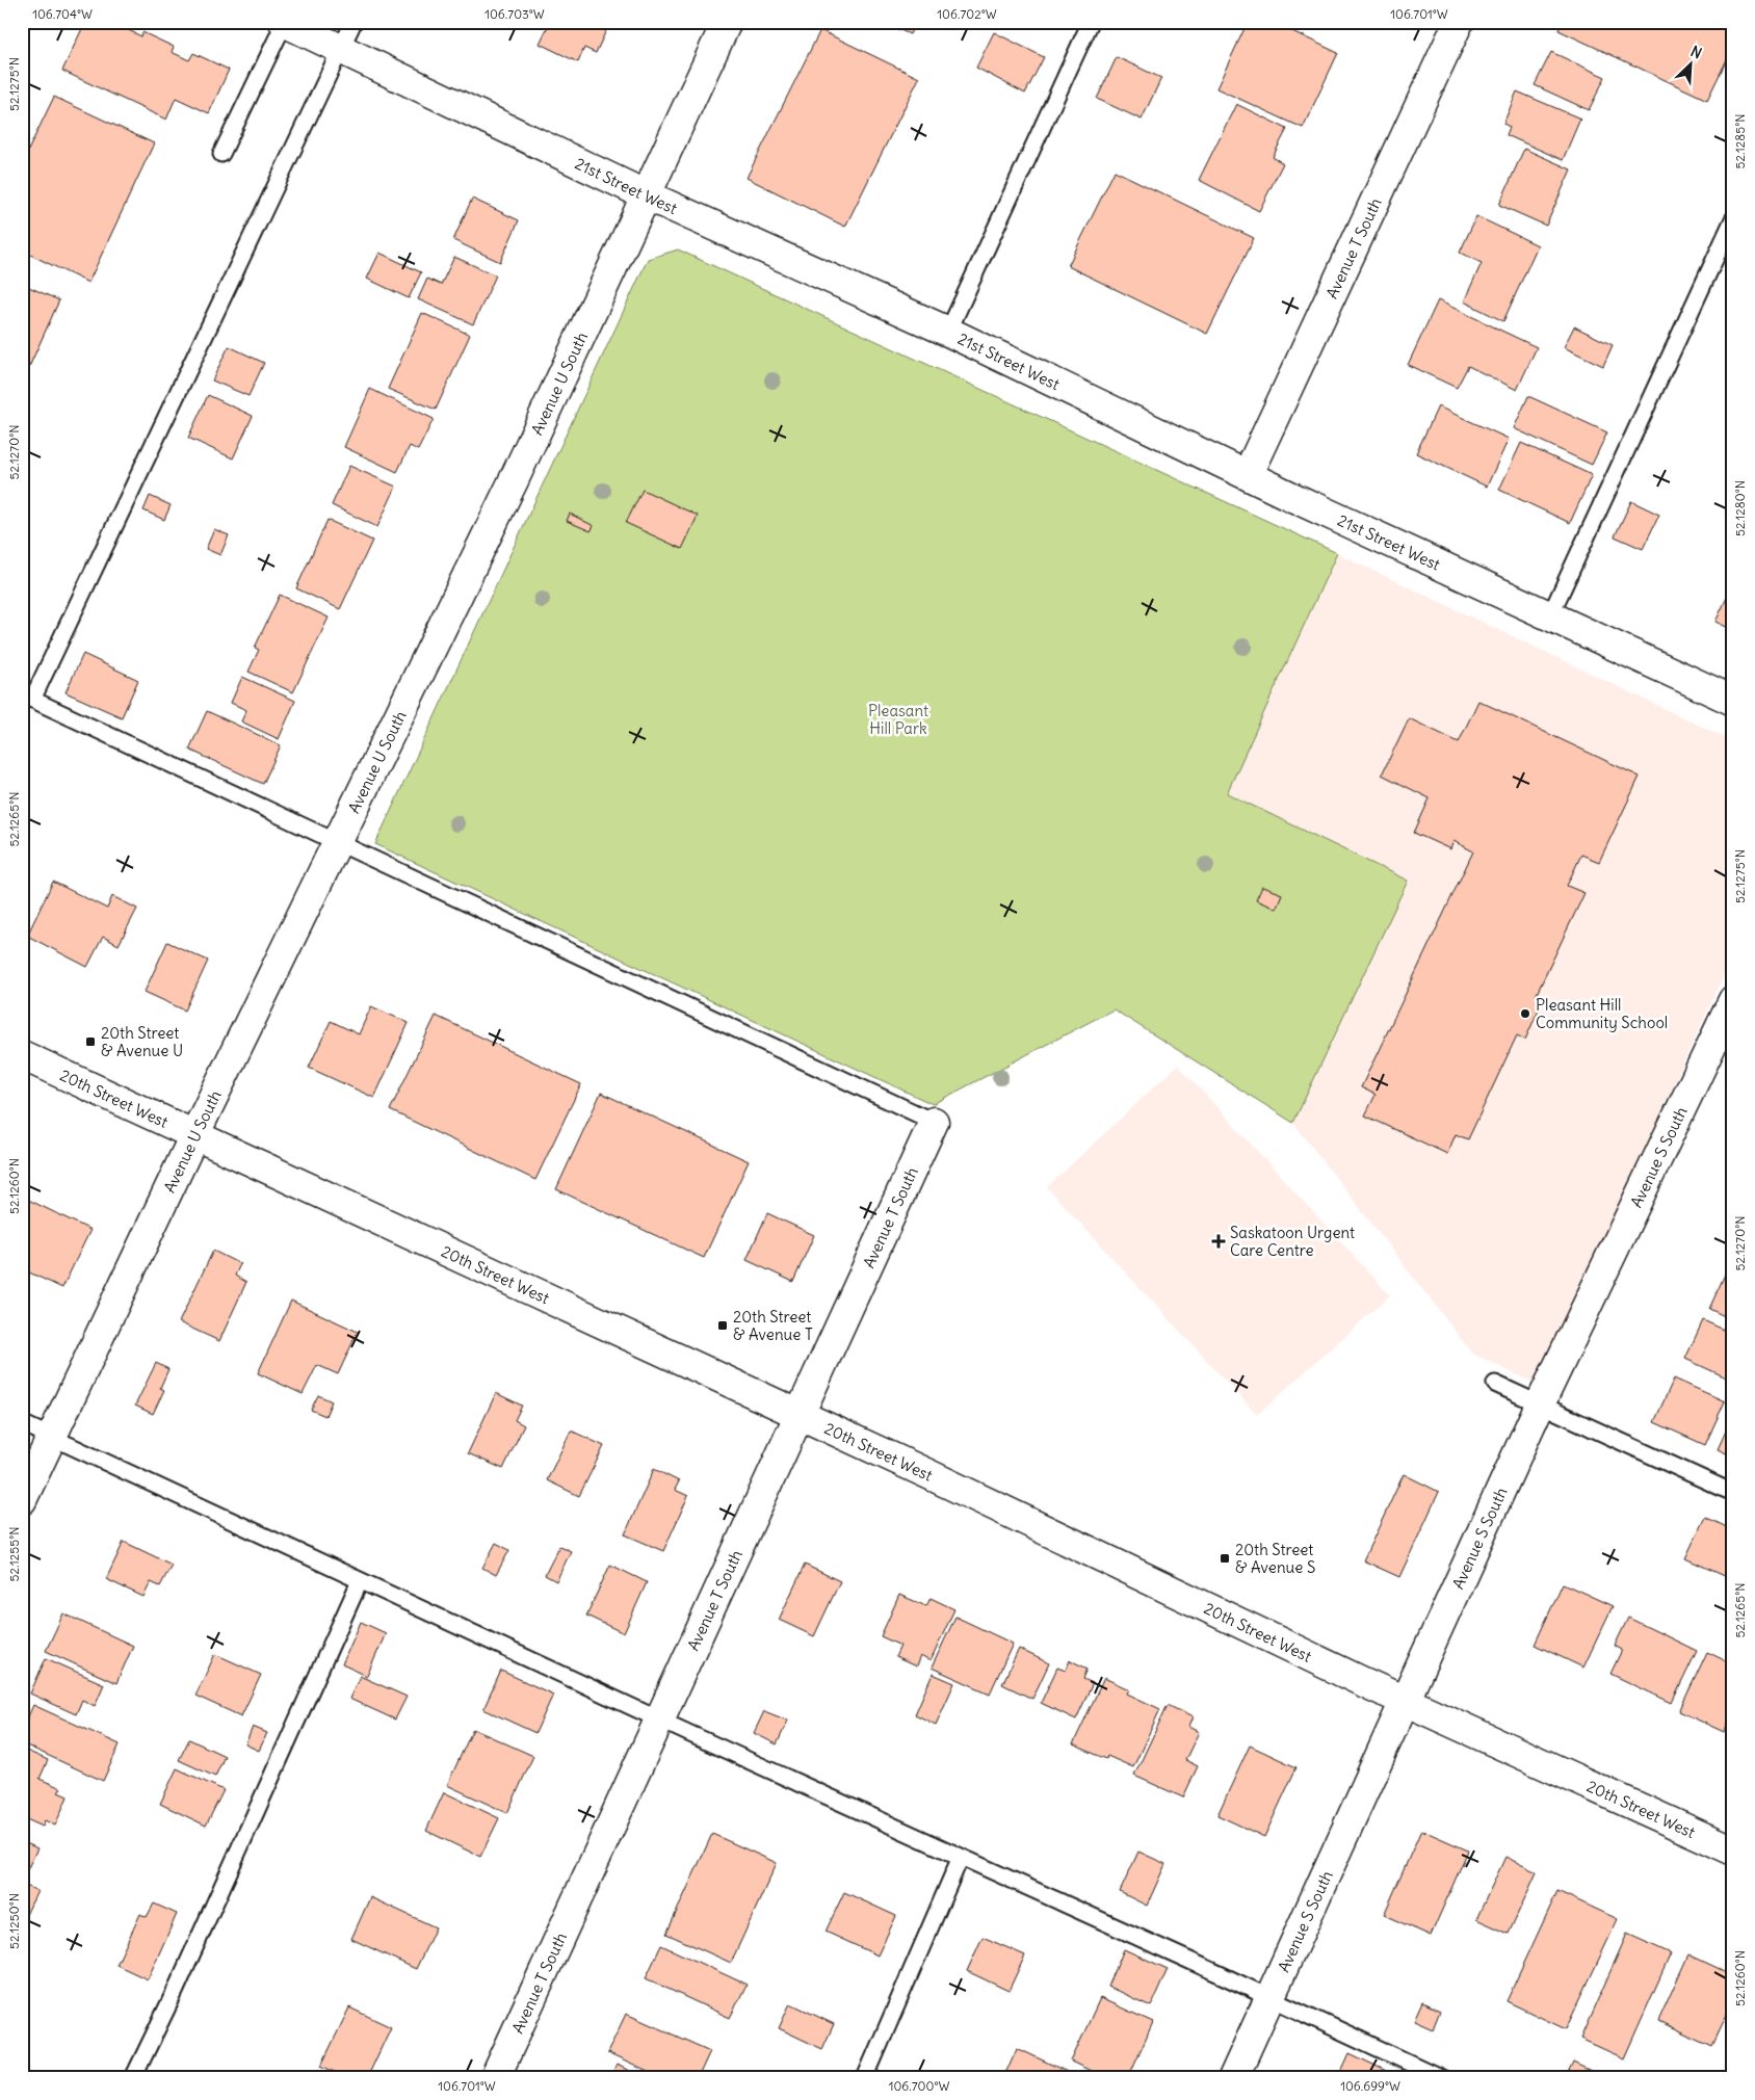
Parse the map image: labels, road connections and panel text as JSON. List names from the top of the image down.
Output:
{
  "streets": {
    "street": [
      "21st Street West",
      "Avenue T South",
      "Avenue U South",
      "20th Street West",
      "Avenue S South"
    ]
  },
  "crossings": [
    ["21st Street West", "Avenue T South"],
    ["21st Street West", "Avenue U South"],
    ["Avenue T South", "20th Street West"],
    ["Avenue U South", "20th Street West"],
    ["20th Street West", "Avenue S South"]
  ],
  "parks": ["Pleasant Hill Park"],
  "places": {
    "other": ["Pleasant Hill Community School"],
    "transit": ["20th Street & Avenue U", "20th Street & Avenue T", "20th Street & Avenue S"],
    "health": ["Saskatoon Urgent Care Centre"]
  },
  "north": "top right",
  "coordinates": [
    "106.704°W",
    "106.703°W",
    "106.702°W",
    "106.701°W",
    "52.1275°N",
    "52.1285°N",
    "52.1270°N",
    "52.1280°N",
    "52.1265°N",
    "52.1260°N",
    "52.1255°N",
    "52.1250°N",
    "106.700°W",
    "106.699°W"
  ]
}
